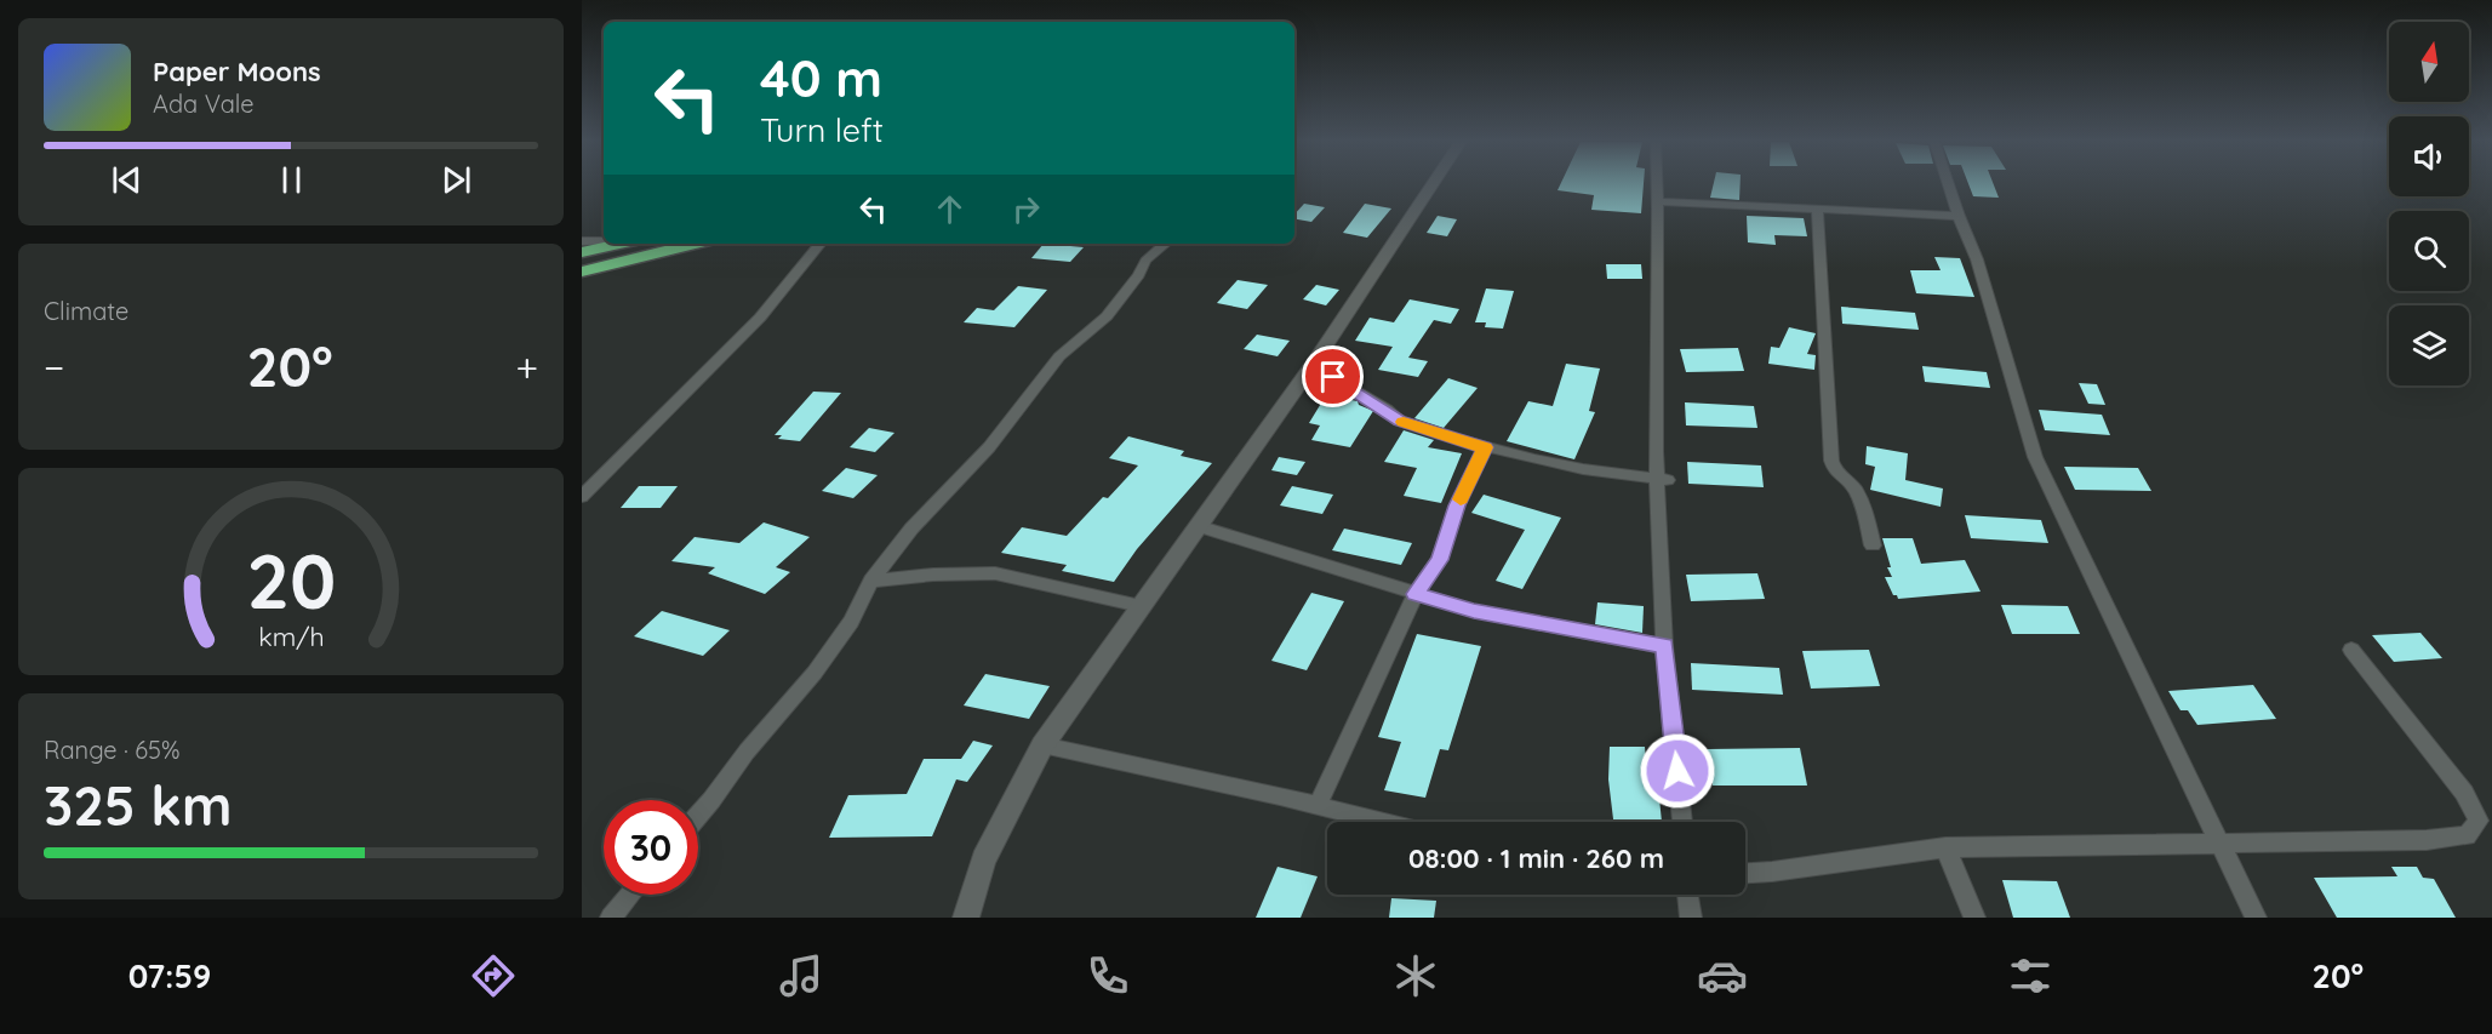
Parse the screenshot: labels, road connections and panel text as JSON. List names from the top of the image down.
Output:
{
  "north": "top",
  "page": {
    "turn": ["40 m", "Turn left"],
    "song": ["Paper Moons", "Ada Vale"],
    "tile": [
      "Climate",
      ["Range · 65%", "325 km"]
    ],
    "heat": ["−", "20°", "+"],
    "limit": "30",
    "trip": "08:00 · 1 min · 260 m",
    "tabs": ["07:59", "20°"],
    "gauge": ["20", "km/h"]
  }
}
